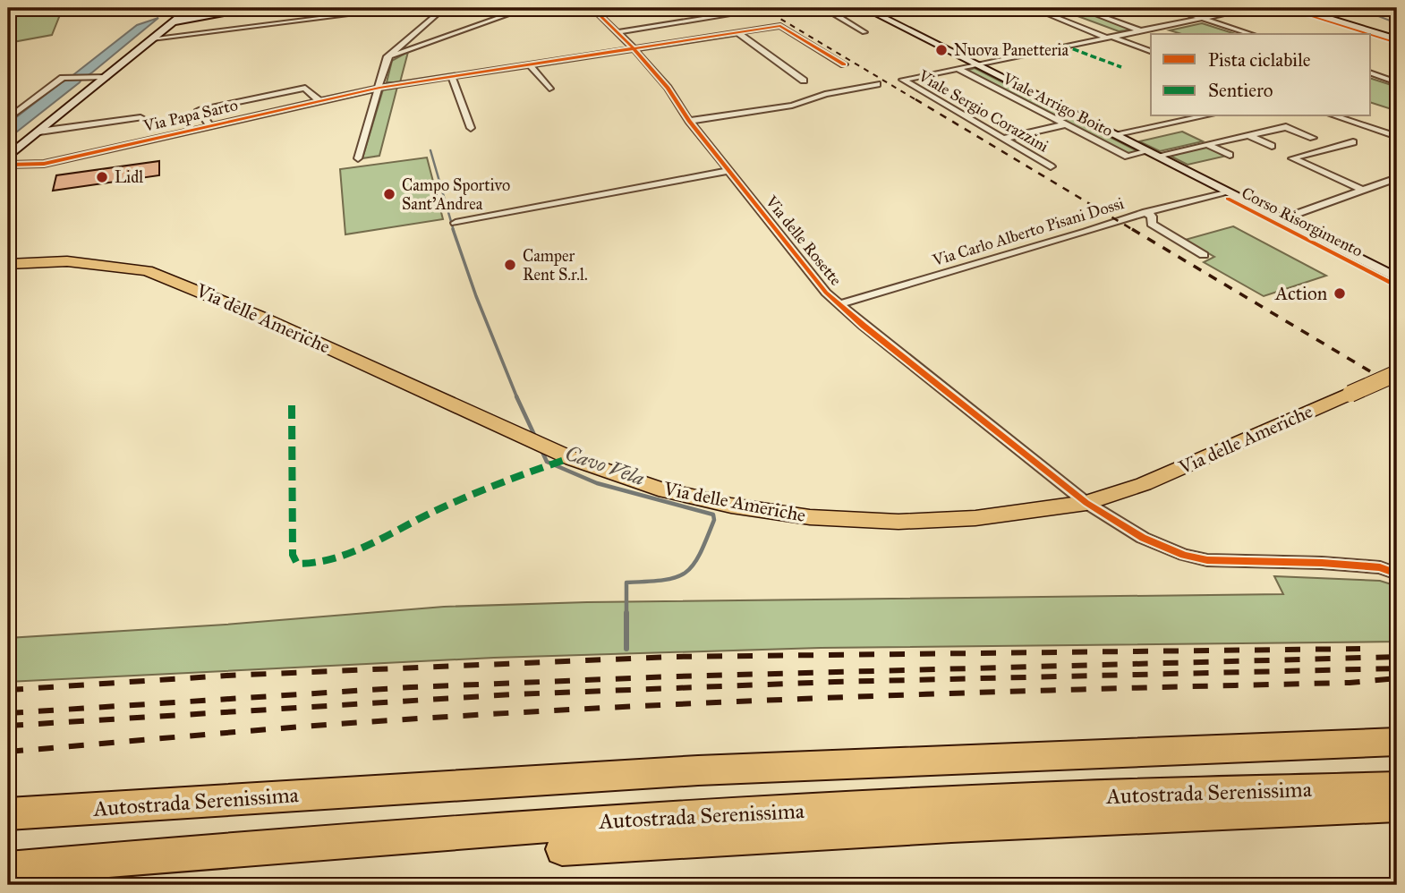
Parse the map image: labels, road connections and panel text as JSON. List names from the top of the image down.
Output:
{
  "streets": {
    "highway": ["Autostrada Serenissima"],
    "main road": ["Corso Risorgimento", "Via delle Americhe"],
    "street": [
      "Viale Arrigo Boito",
      "Viale Sergio Corazzini",
      "Via Papa Sarto",
      "Via Carlo Alberto Pisani Dossi",
      "Via delle Rosette"
    ]
  },
  "crossings": [
    ["Viale Arrigo Boito", "Viale Sergio Corazzini"],
    ["Viale Arrigo Boito", "Corso Risorgimento"],
    ["Via Papa Sarto", "Via delle Rosette"],
    ["Corso Risorgimento", "Via Carlo Alberto Pisani Dossi"],
    ["Via Carlo Alberto Pisani Dossi", "Via delle Rosette"],
    ["Via delle Rosette", "Via delle Americhe"]
  ],
  "water": ["Cavo Vela"],
  "places": [
    "Nuova Panetteria",
    "Lidl",
    "Campo Sportivo Sant'Andrea",
    "Camper Rent S.r.l.",
    "Action"
  ],
  "legend": ["Pista ciclabile", "Sentiero"]
}
